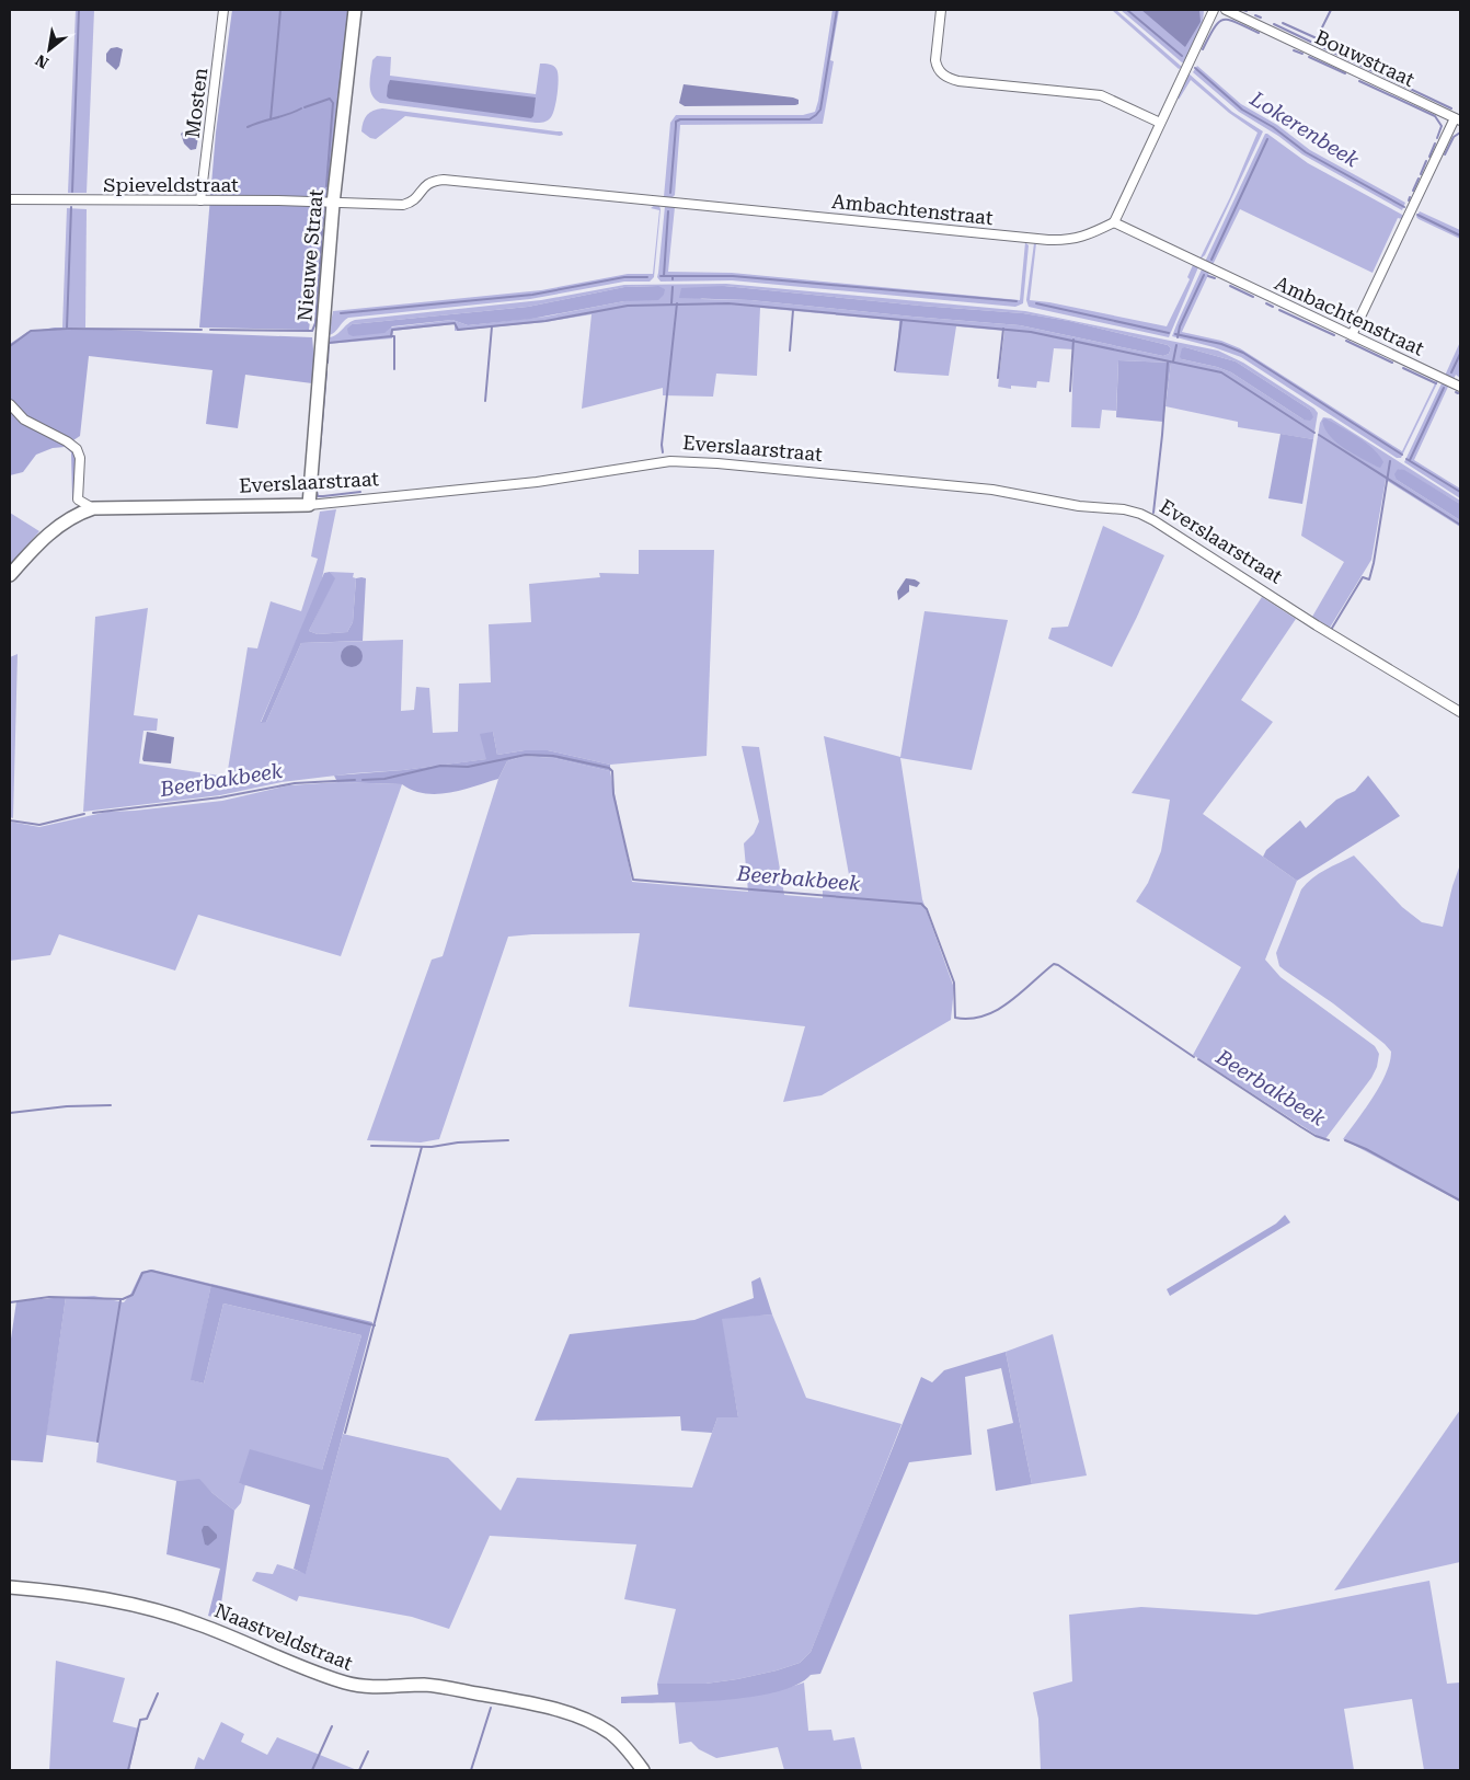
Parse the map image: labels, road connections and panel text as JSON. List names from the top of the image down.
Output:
{
  "streets": {
    "street": [
      "Bouwstraat",
      "Mosten",
      "Spieveldstraat",
      "Ambachtenstraat",
      "Nieuwe Straat",
      "Everslaarstraat",
      "Naastveldstraat"
    ]
  },
  "crossings": [
    ["Mosten", "Spieveldstraat"],
    ["Spieveldstraat", "Ambachtenstraat"],
    ["Spieveldstraat", "Nieuwe Straat"],
    ["Ambachtenstraat", "Nieuwe Straat"],
    ["Nieuwe Straat", "Everslaarstraat"]
  ],
  "water": ["Lokerenbeek", "Beerbakbeek"],
  "north": "bottom left"
}
